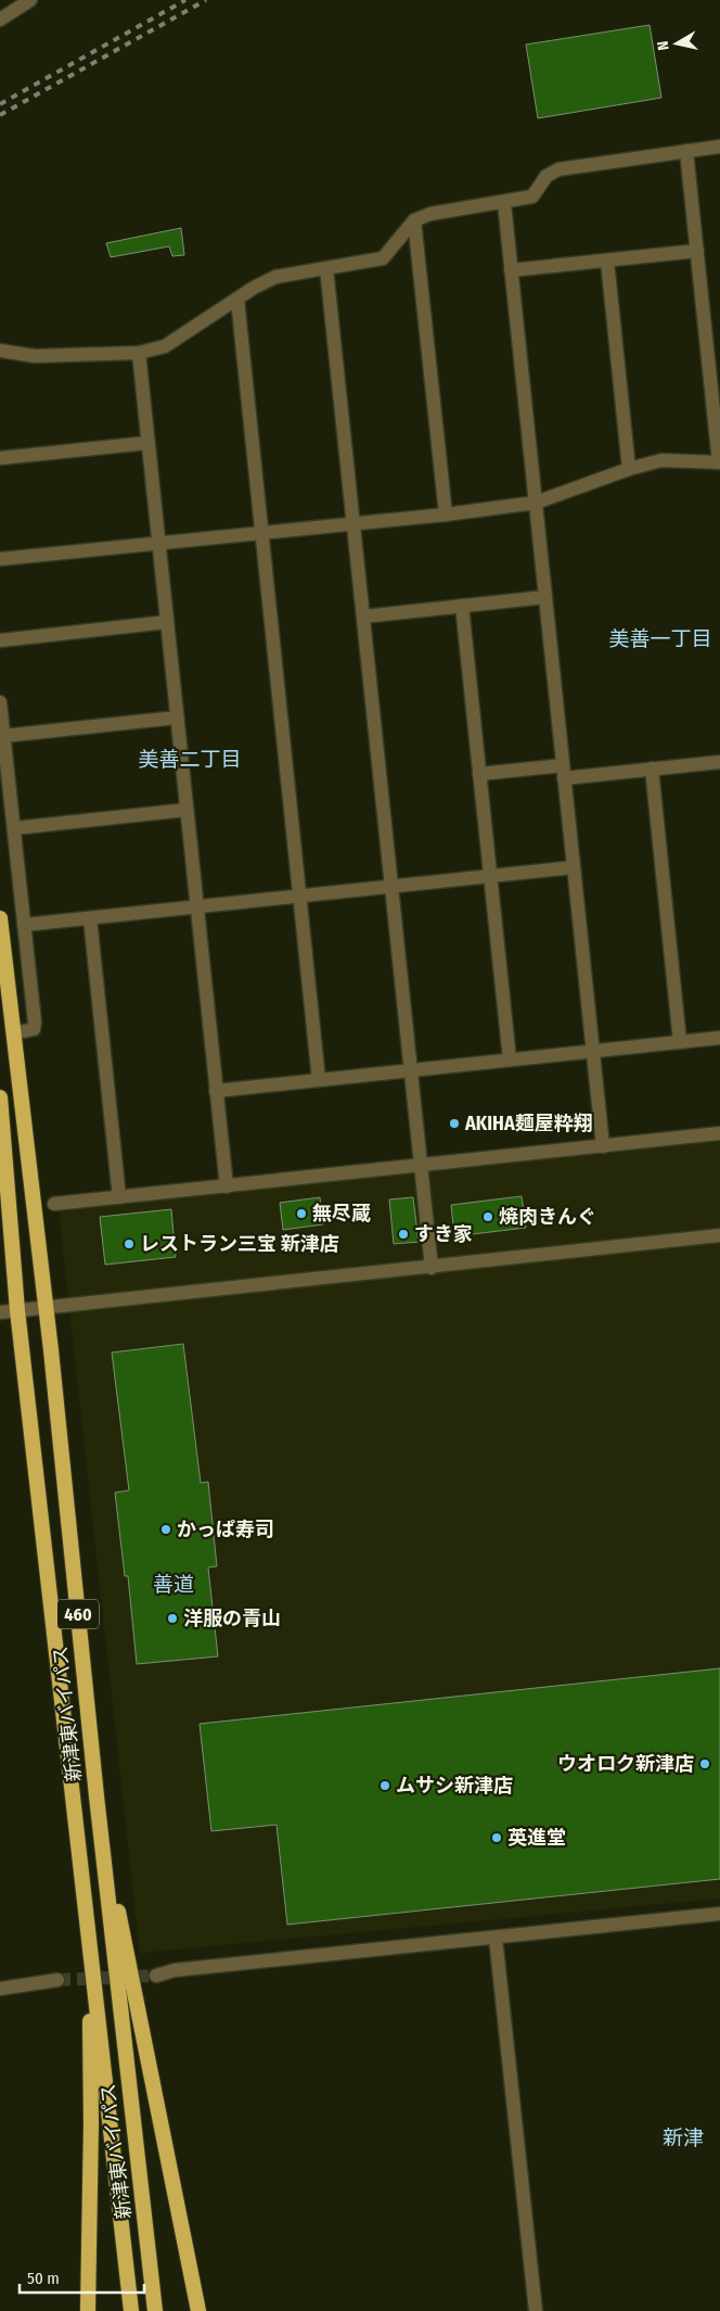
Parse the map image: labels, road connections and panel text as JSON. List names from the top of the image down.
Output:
{
  "streets": {
    "highway": ["460", "新津東バイパス"]
  },
  "districts": [
    "美善一丁目",
    "美善二丁目",
    "善道",
    "新津"
  ],
  "places": [
    "AKIHA麺屋粋翔",
    "無尽蔵",
    "焼肉きんぐ",
    "すき家",
    "レストラン三宝 新津店",
    "かっぱ寿司",
    "洋服の青山",
    "ウオロク新津店",
    "ムサシ新津店",
    "英進堂"
  ],
  "scale_bar": "50 m",
  "north": "left"
}
